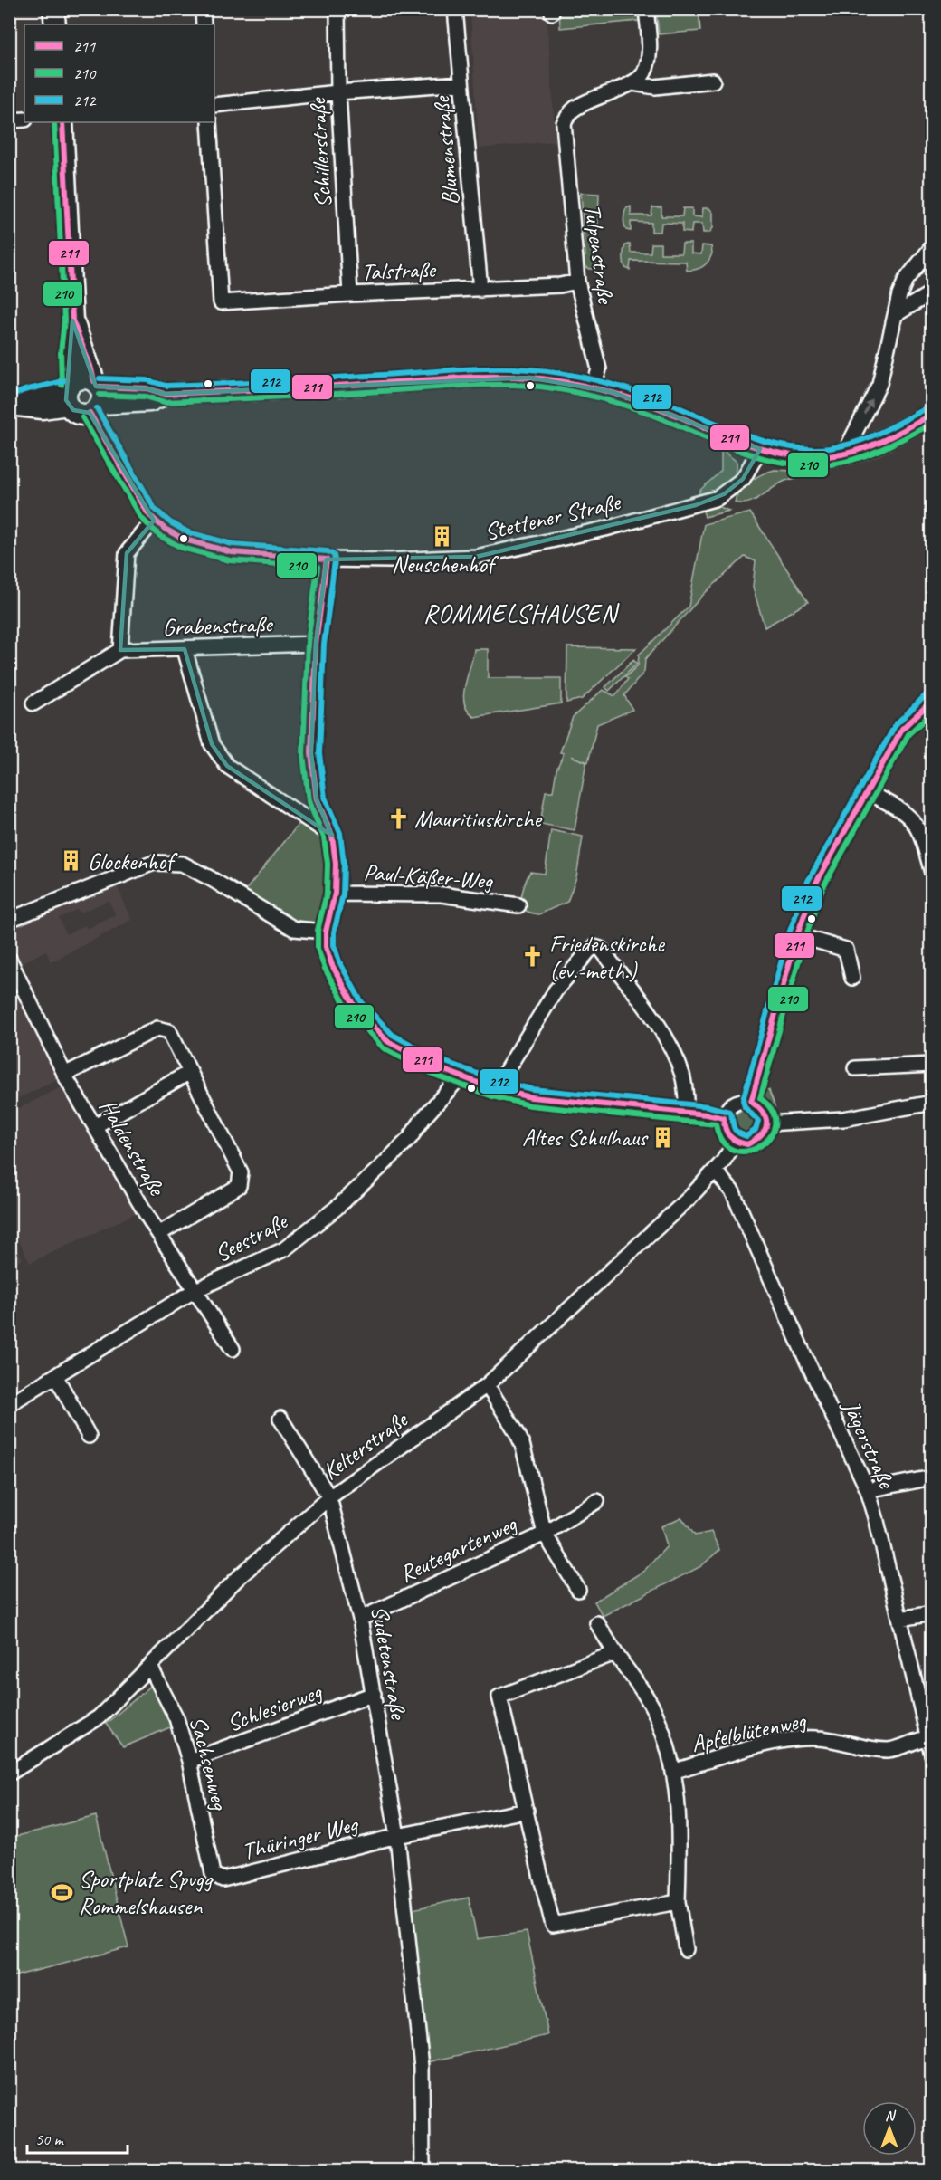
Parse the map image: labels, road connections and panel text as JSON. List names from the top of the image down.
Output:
{
  "streets": {
    "street": [
      "Blumenstraße",
      "Schillerstraße",
      "Tulpenstraße",
      "Talstraße",
      "Stettener Straße",
      "Grabenstraße",
      "Paul-Käßer-Weg",
      "Haldenstraße",
      "Seestraße",
      "Jägerstraße",
      "Kelterstraße",
      "Reutegartenweg",
      "Sudetenstraße",
      "Schlesierweg",
      "Apfelblütenweg",
      "Sachsenweg",
      "Thüringer Weg"
    ]
  },
  "crossings": [
    ["Blumenstraße", "Talstraße"],
    ["Schillerstraße", "Talstraße"],
    ["Tulpenstraße", "Talstraße"],
    ["Haldenstraße", "Seestraße"],
    ["Jägerstraße", "Kelterstraße"],
    ["Jägerstraße", "Apfelblütenweg"],
    ["Kelterstraße", "Sudetenstraße"],
    ["Kelterstraße", "Sachsenweg"],
    ["Reutegartenweg", "Sudetenstraße"],
    ["Sudetenstraße", "Schlesierweg"],
    ["Sudetenstraße", "Thüringer Weg"],
    ["Schlesierweg", "Sachsenweg"],
    ["Sachsenweg", "Thüringer Weg"]
  ],
  "districts": ["ROMMELSHAUSEN"],
  "places": {
    "building": ["Neuschenhof", "Glockenhof", "Altes Schulhaus"],
    "church": ["Mauritiuskirche", "Friedenskirche (ev.-meth.)"],
    "sports": ["Sportplatz Spvgg Rommelshausen"]
  },
  "lines": ["transit line 211", "transit line 210", "transit line 212"],
  "legend": ["211", "210", "212"],
  "scale_bar": "50 m",
  "north": "top"
}
